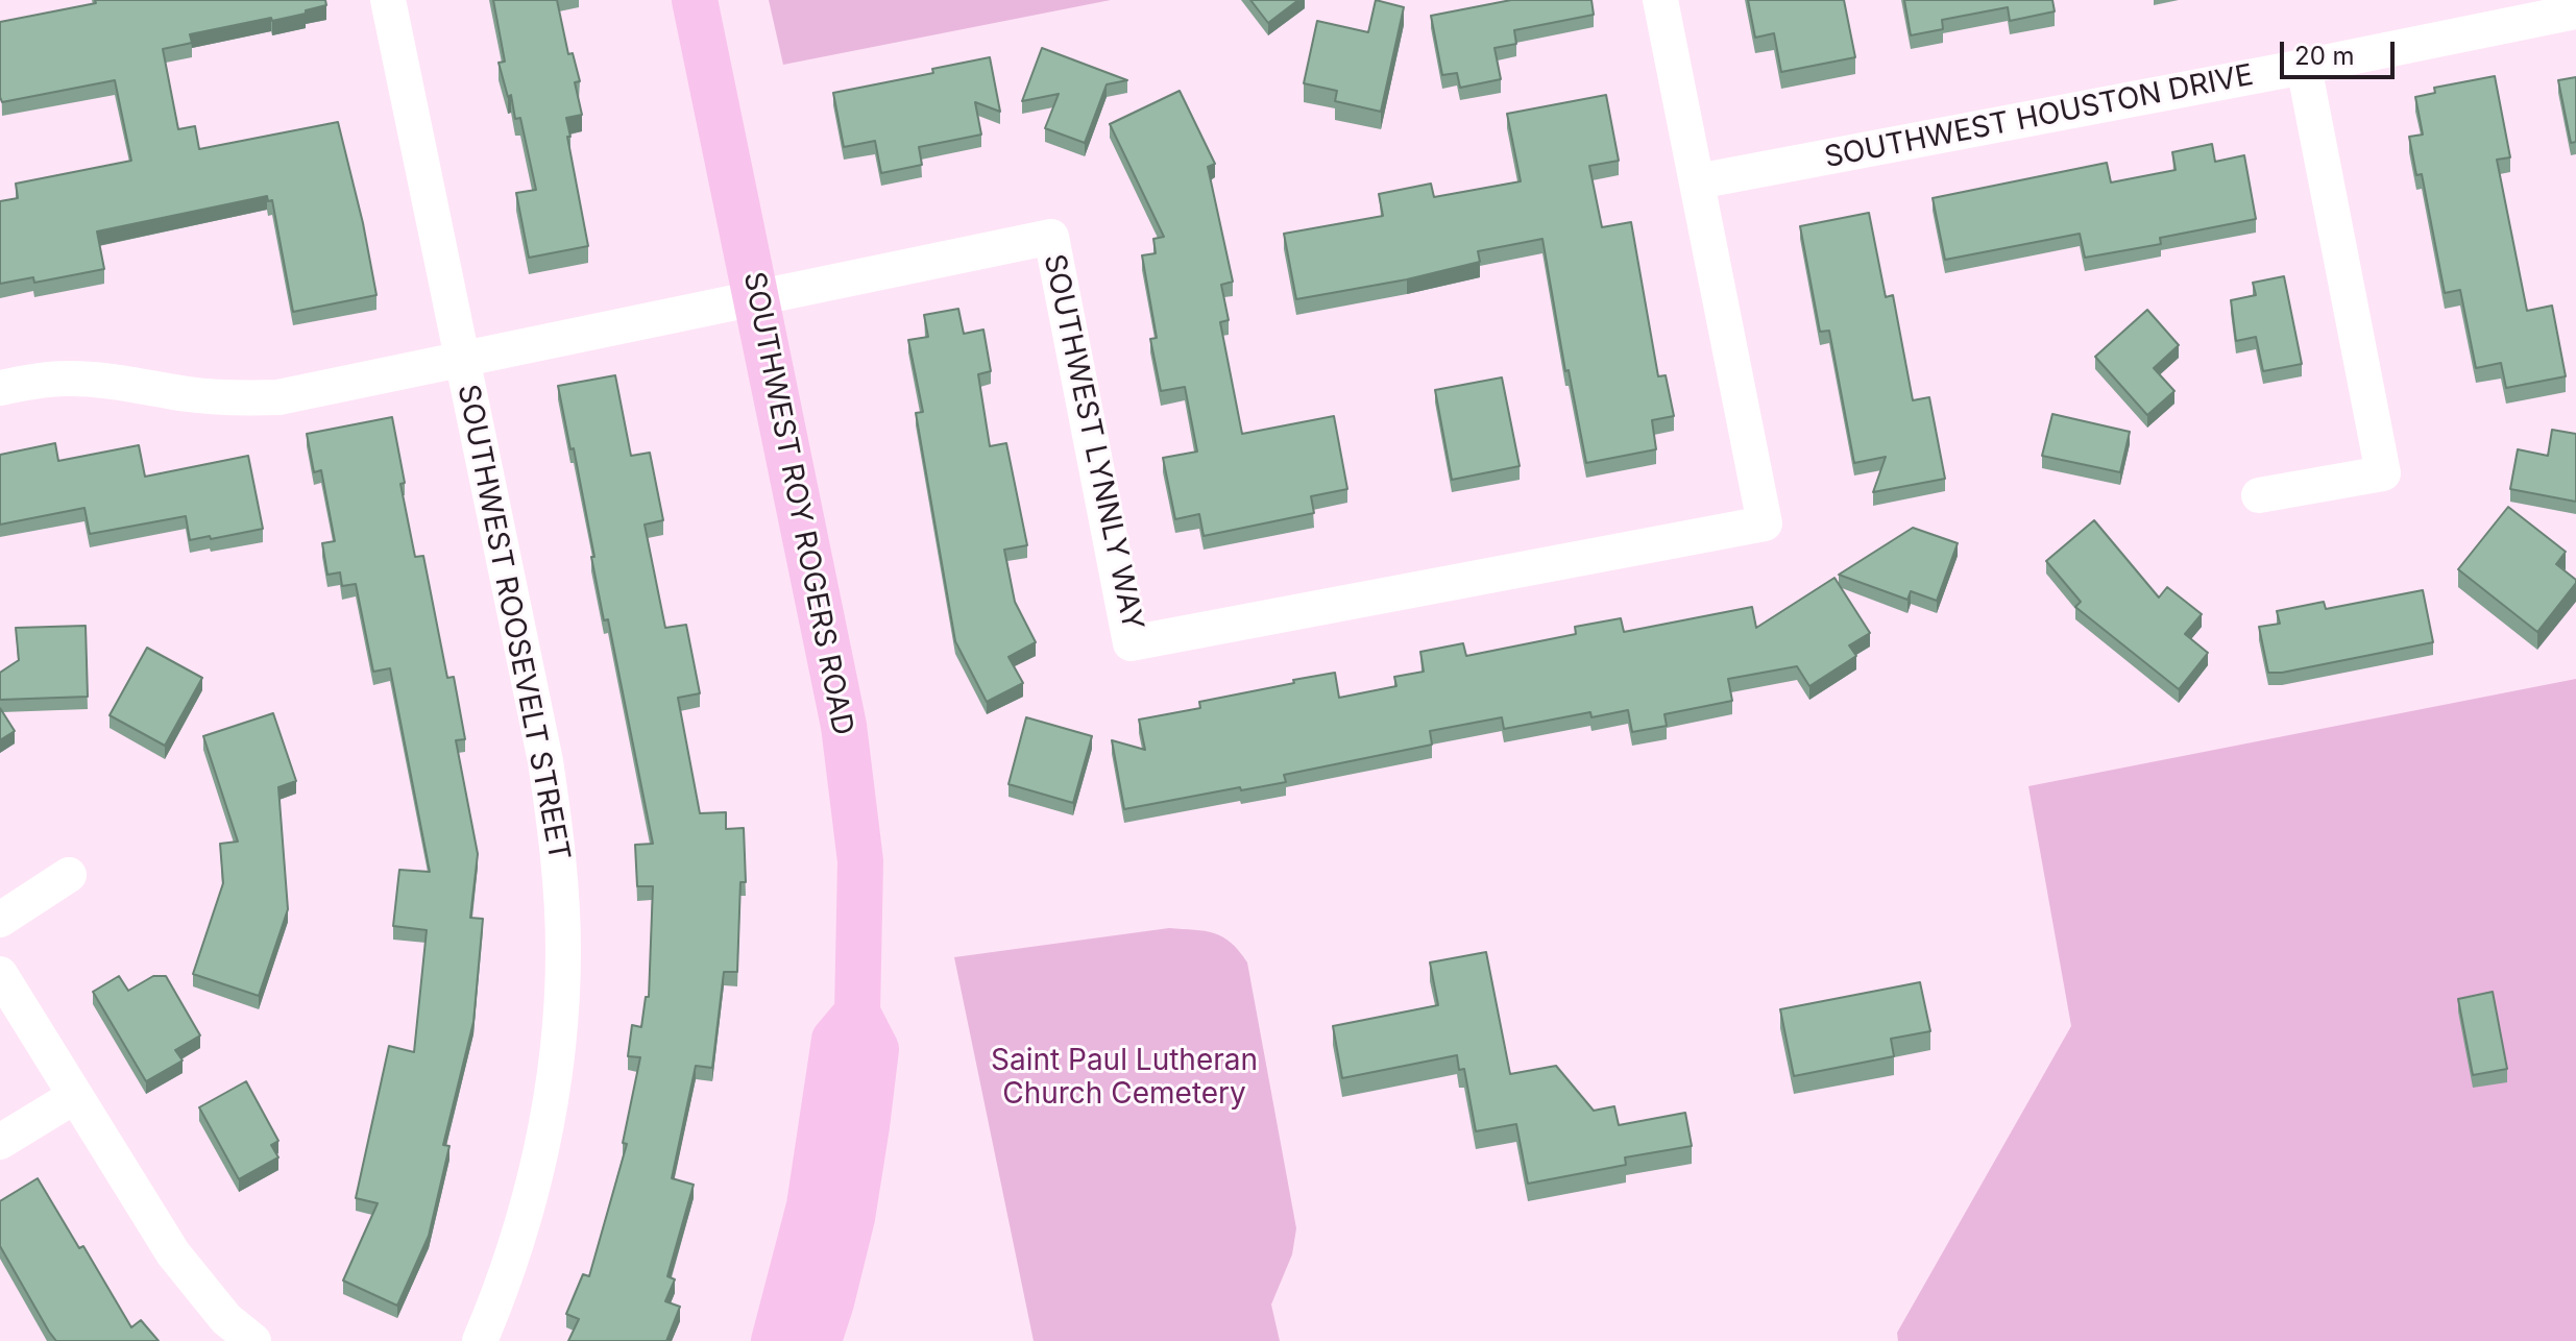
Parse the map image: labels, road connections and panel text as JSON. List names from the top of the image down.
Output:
{
  "streets": {
    "main road": ["SOUTHWEST ROY ROGERS ROAD"],
    "street": ["SOUTHWEST HOUSTON DRIVE", "SOUTHWEST LYNNLY WAY", "SOUTHWEST ROOSEVELT STREET"]
  },
  "crossings": [
    ["SOUTHWEST HOUSTON DRIVE", "SOUTHWEST LYNNLY WAY"],
    ["SOUTHWEST LYNNLY WAY", "SOUTHWEST ROY ROGERS ROAD"],
    ["SOUTHWEST LYNNLY WAY", "SOUTHWEST ROOSEVELT STREET"]
  ],
  "parks": ["Saint Paul Lutheran Church Cemetery"],
  "scale_bar": "20 m"
}
